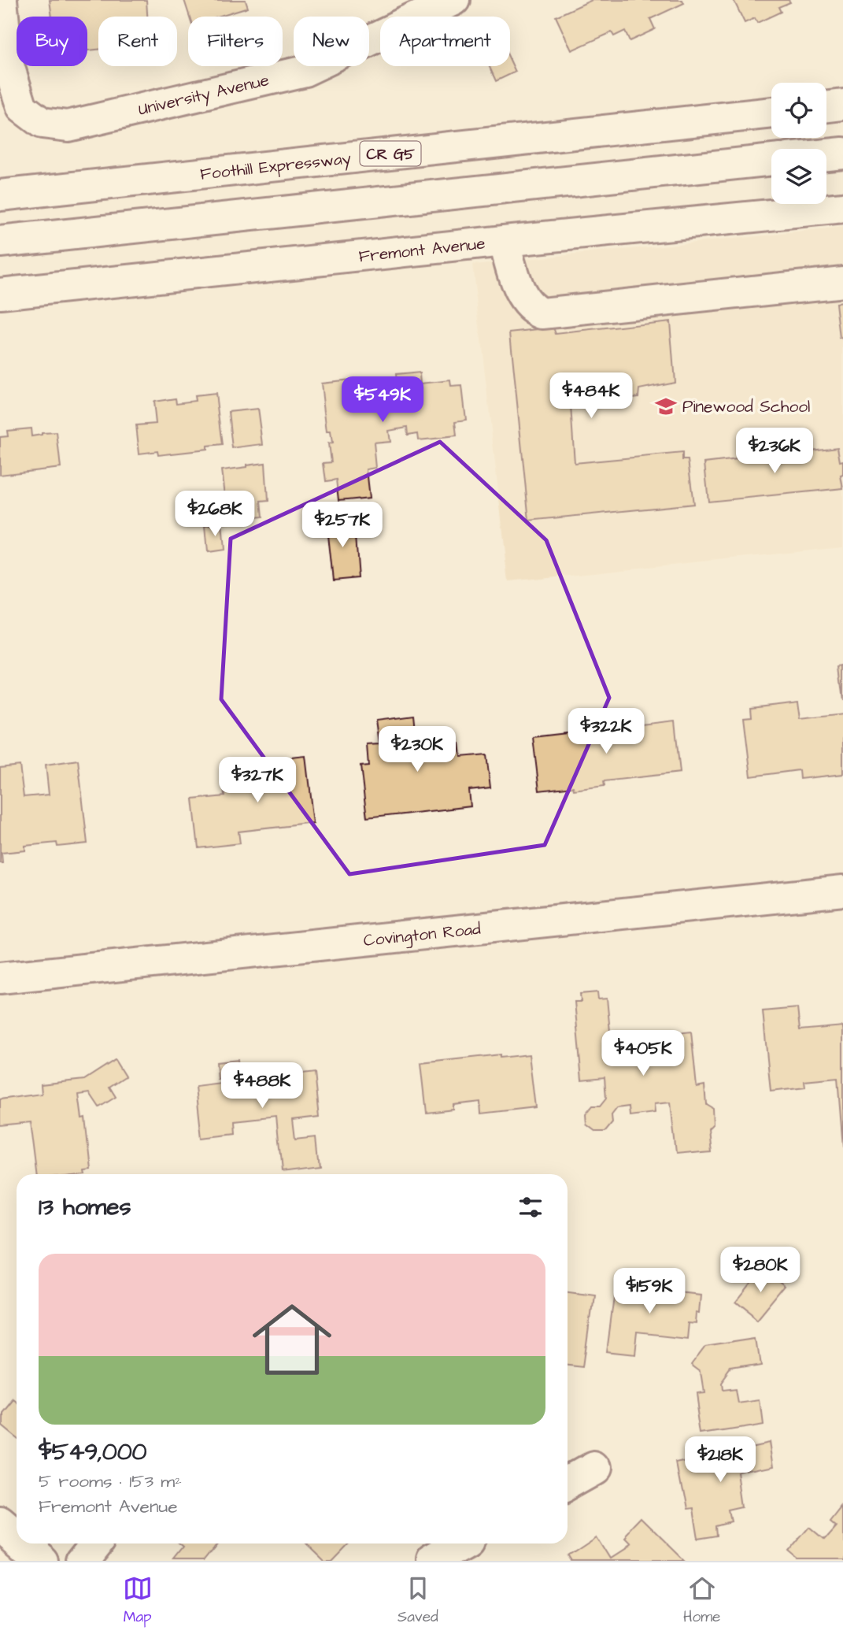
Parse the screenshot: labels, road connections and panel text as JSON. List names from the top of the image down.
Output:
{
  "streets": {
    "main road": [
      "University Avenue",
      "CR G5",
      "Foothill Expressway",
      "Fremont Avenue",
      "Covington Road"
    ]
  },
  "places": {
    "school or university": ["Pinewood School"]
  },
  "page": {
    "chip": [
      "Buy",
      "Rent",
      "Filters",
      "New",
      "Apartment"
    ],
    "price": [
      "$484K",
      "$549K",
      "$236K",
      "$268K",
      "$257K",
      "$322K",
      "$230K",
      "$327K",
      "$405K",
      "$488K",
      "$280K",
      "$159K",
      "$218K"
    ],
    "heading": "13 homes",
    "list": [
      {
        "name": "$549,000",
        "note": "5 rooms · 153 m² · Fremont Avenue"
      }
    ],
    "tabs": ["Map", "Saved", "Home"]
  }
}
